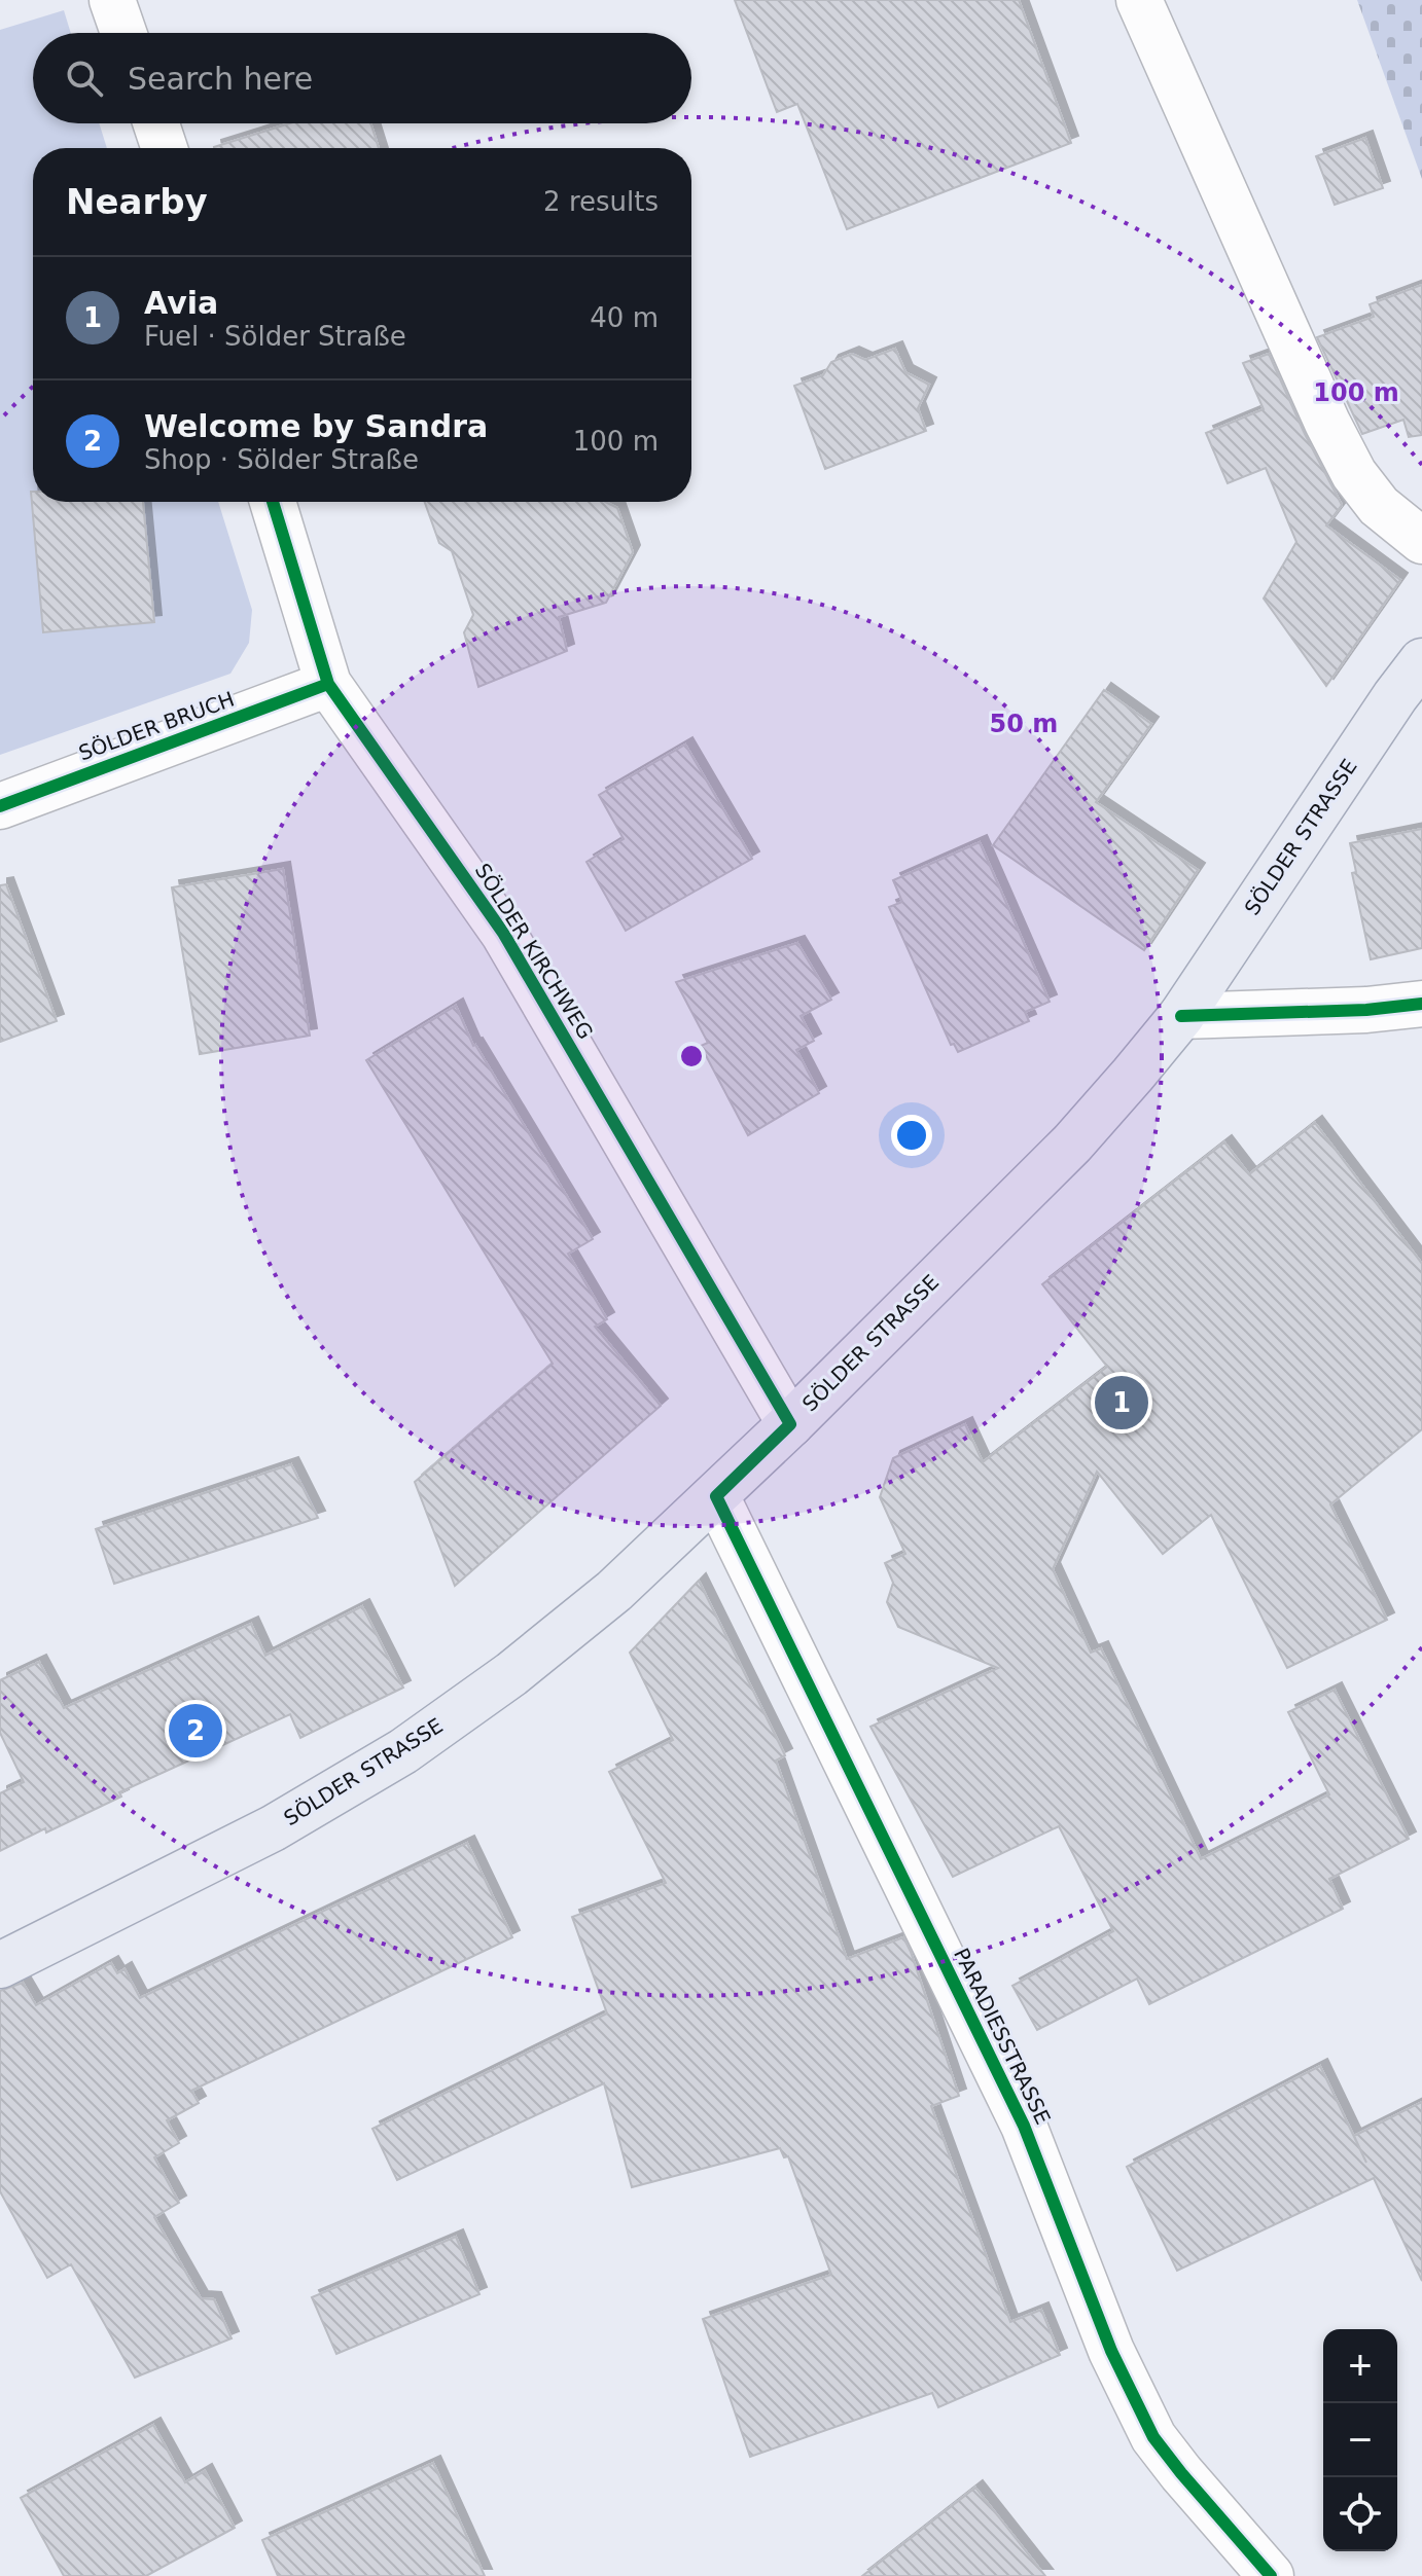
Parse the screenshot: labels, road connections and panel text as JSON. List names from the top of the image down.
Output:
{
  "streets": {
    "main road": ["SÖLDER STRASSE"],
    "street": ["SÖLDER BRUCH", "SÖLDER KIRCHWEG", "PARADIESSTRASSE"]
  },
  "crossings": [
    ["SÖLDER BRUCH", "SÖLDER KIRCHWEG"],
    ["SÖLDER STRASSE", "SÖLDER KIRCHWEG"],
    ["SÖLDER STRASSE", "PARADIESSTRASSE"]
  ],
  "page": {
    "search": "Search here",
    "heading": ["Nearby", "2 results"],
    "list": [
      {
        "mark": "1",
        "name": "Avia",
        "note": "Fuel · Sölder Straße",
        "value": "40 m"
      },
      {
        "mark": "2",
        "name": "Welcome by Sandra",
        "note": "Shop · Sölder Straße",
        "value": "100 m"
      }
    ],
    "pins": ["1", "2"],
    "map_buttons": ["+", "−"]
  },
  "rings": ["100 m", "50 m"]
}
